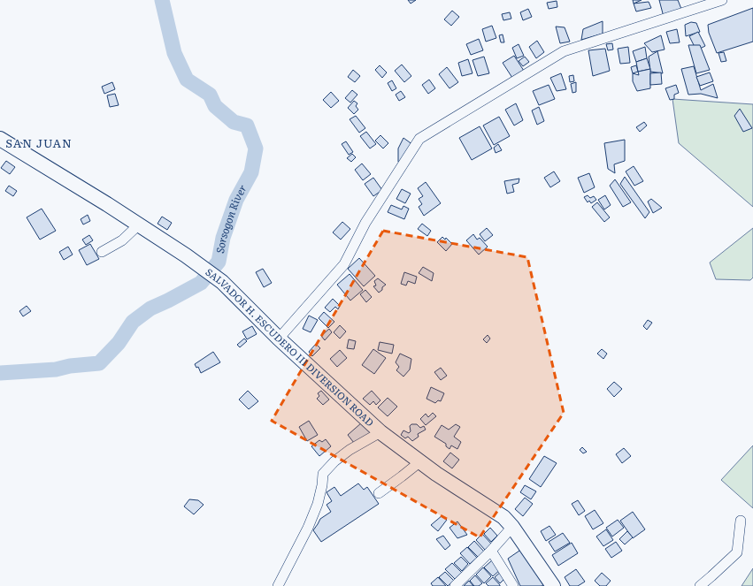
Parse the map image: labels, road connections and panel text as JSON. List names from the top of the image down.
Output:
{
  "streets": {
    "highway": ["SALVADOR H. ESCUDERO III DIVERSION ROAD"]
  },
  "districts": ["SAN JUAN"],
  "water": ["Sorsogon River"]
}
